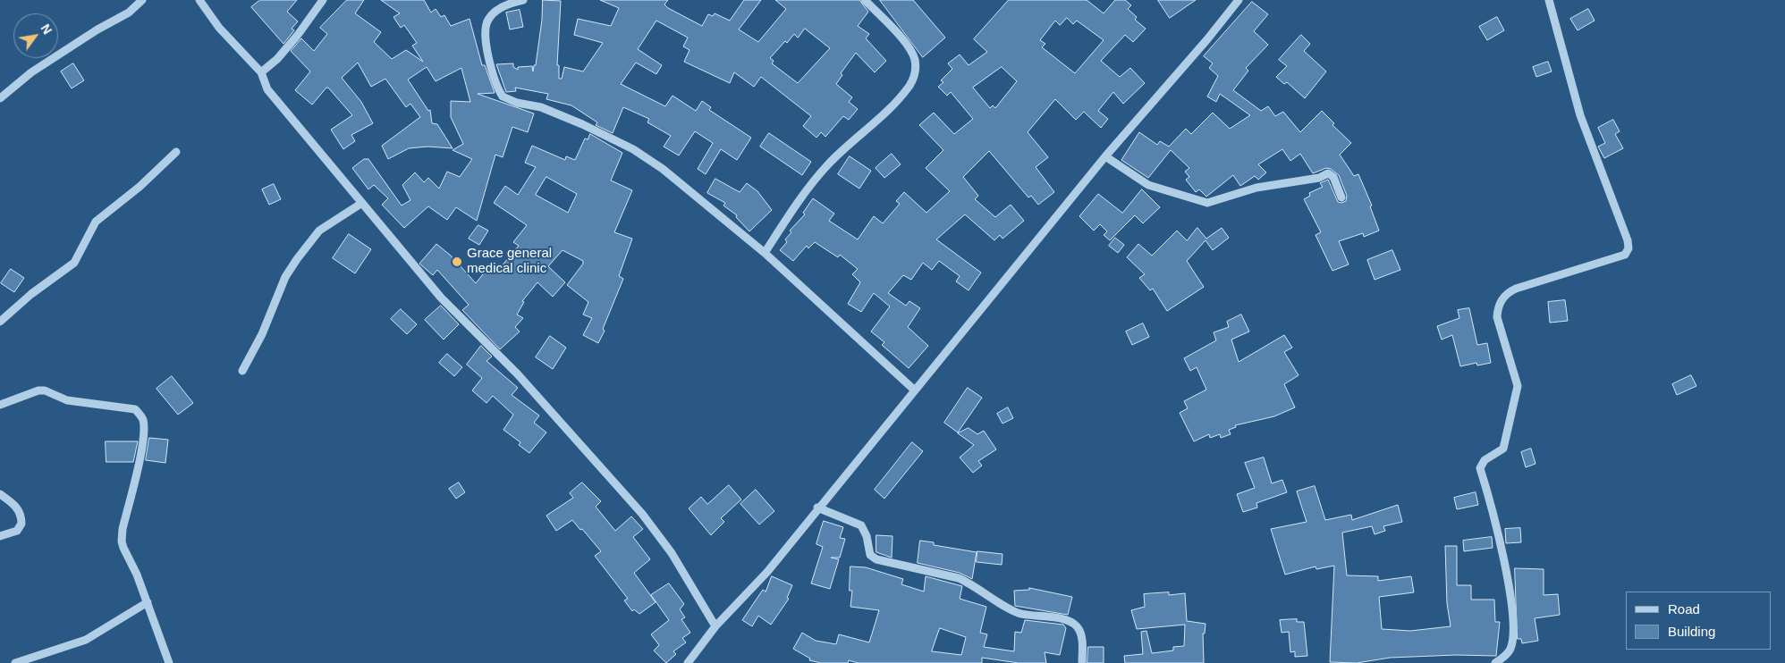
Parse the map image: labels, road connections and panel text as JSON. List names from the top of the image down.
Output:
{
  "places": ["Grace general medical clinic"],
  "legend": ["Road", "Building"],
  "north": "top right"
}
